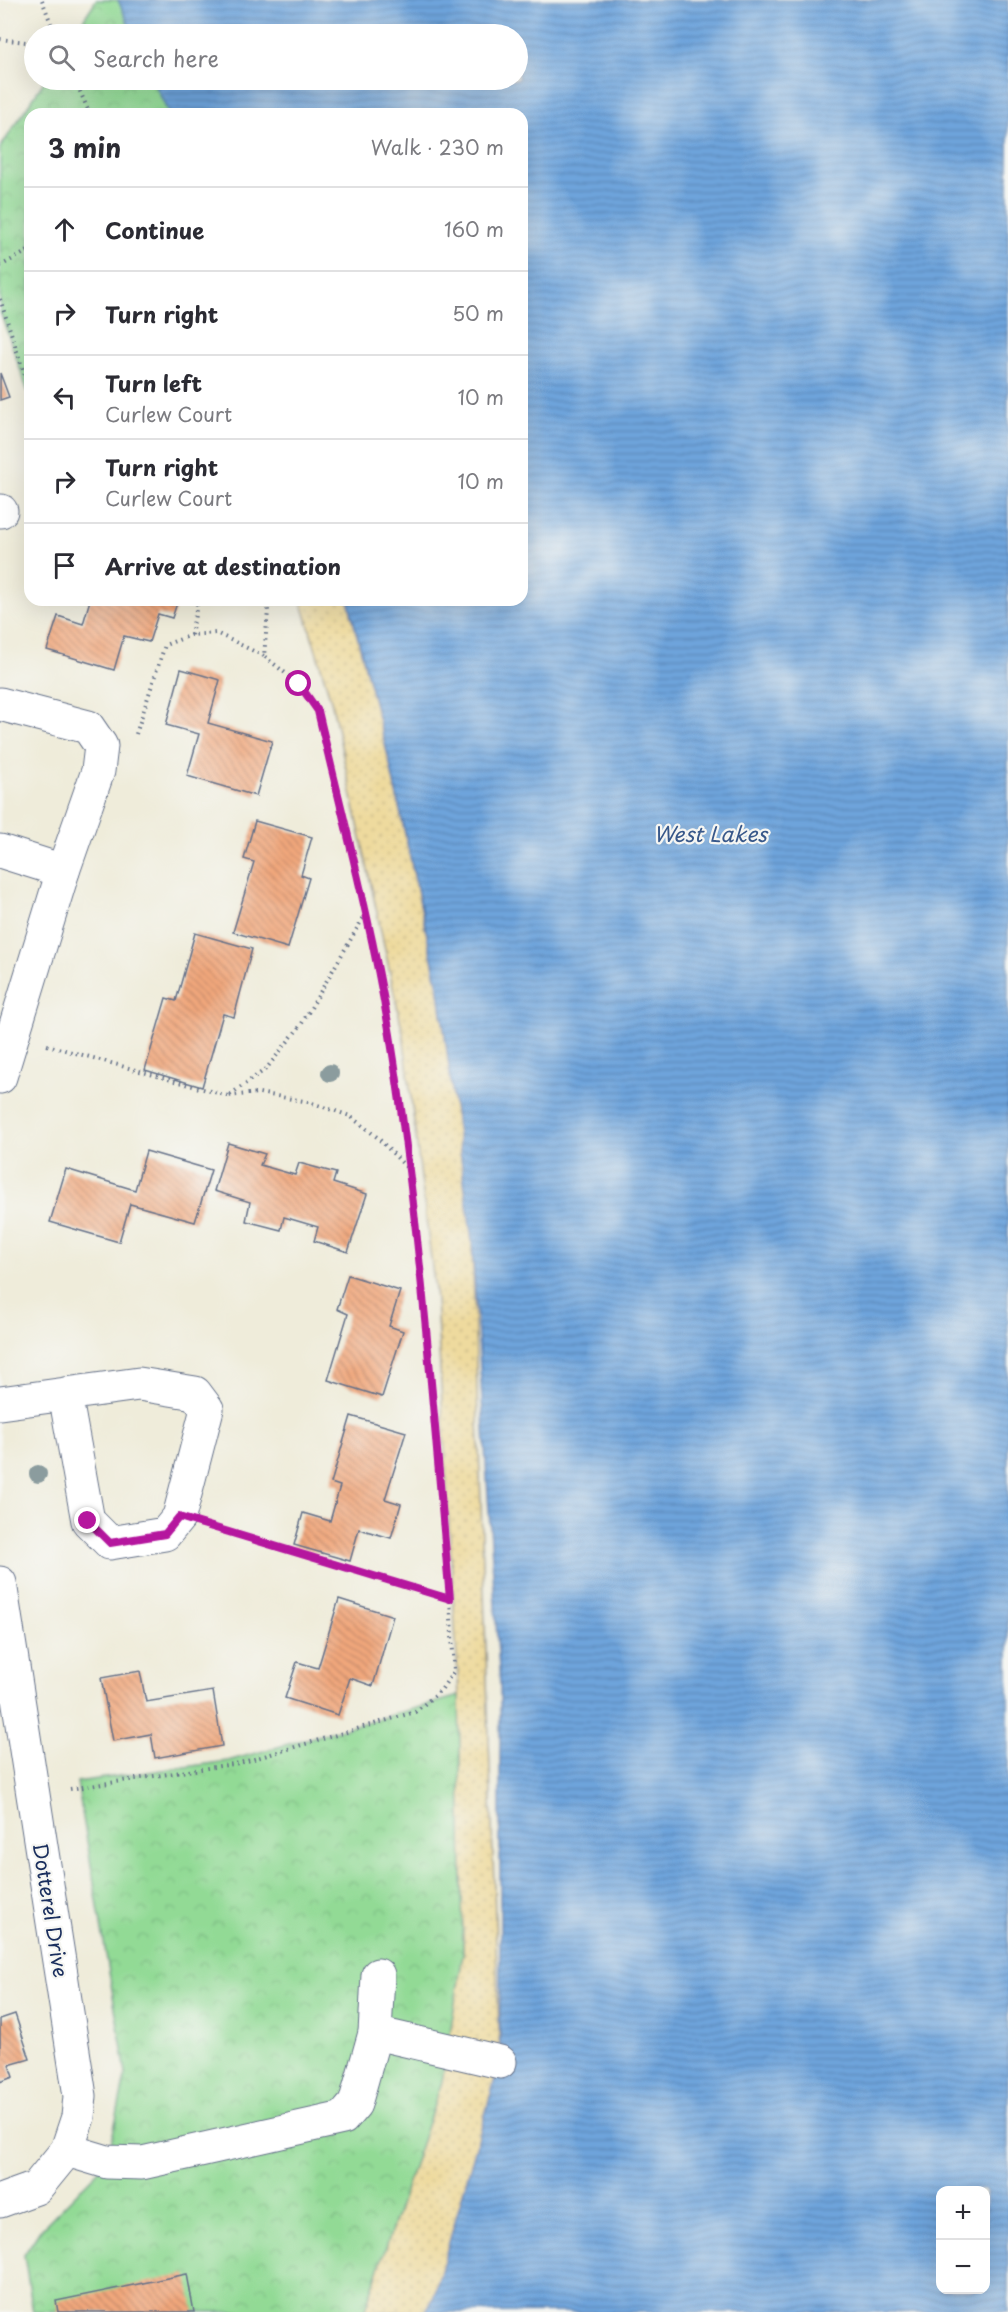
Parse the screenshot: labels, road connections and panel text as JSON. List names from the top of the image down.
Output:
{
  "streets": {
    "street": ["Dotterel Drive"]
  },
  "water": ["West Lakes"],
  "page": {
    "search": "Search here",
    "heading": ["3 min", "Walk · 230 m"],
    "list": [
      ["Continue", "160 m"],
      ["Turn right", "50 m"],
      ["Turn left", "Curlew Court", "10 m"],
      ["Turn right", "Curlew Court", "10 m"],
      "Arrive at destination"
    ],
    "map_buttons": ["+", "−"]
  }
}
